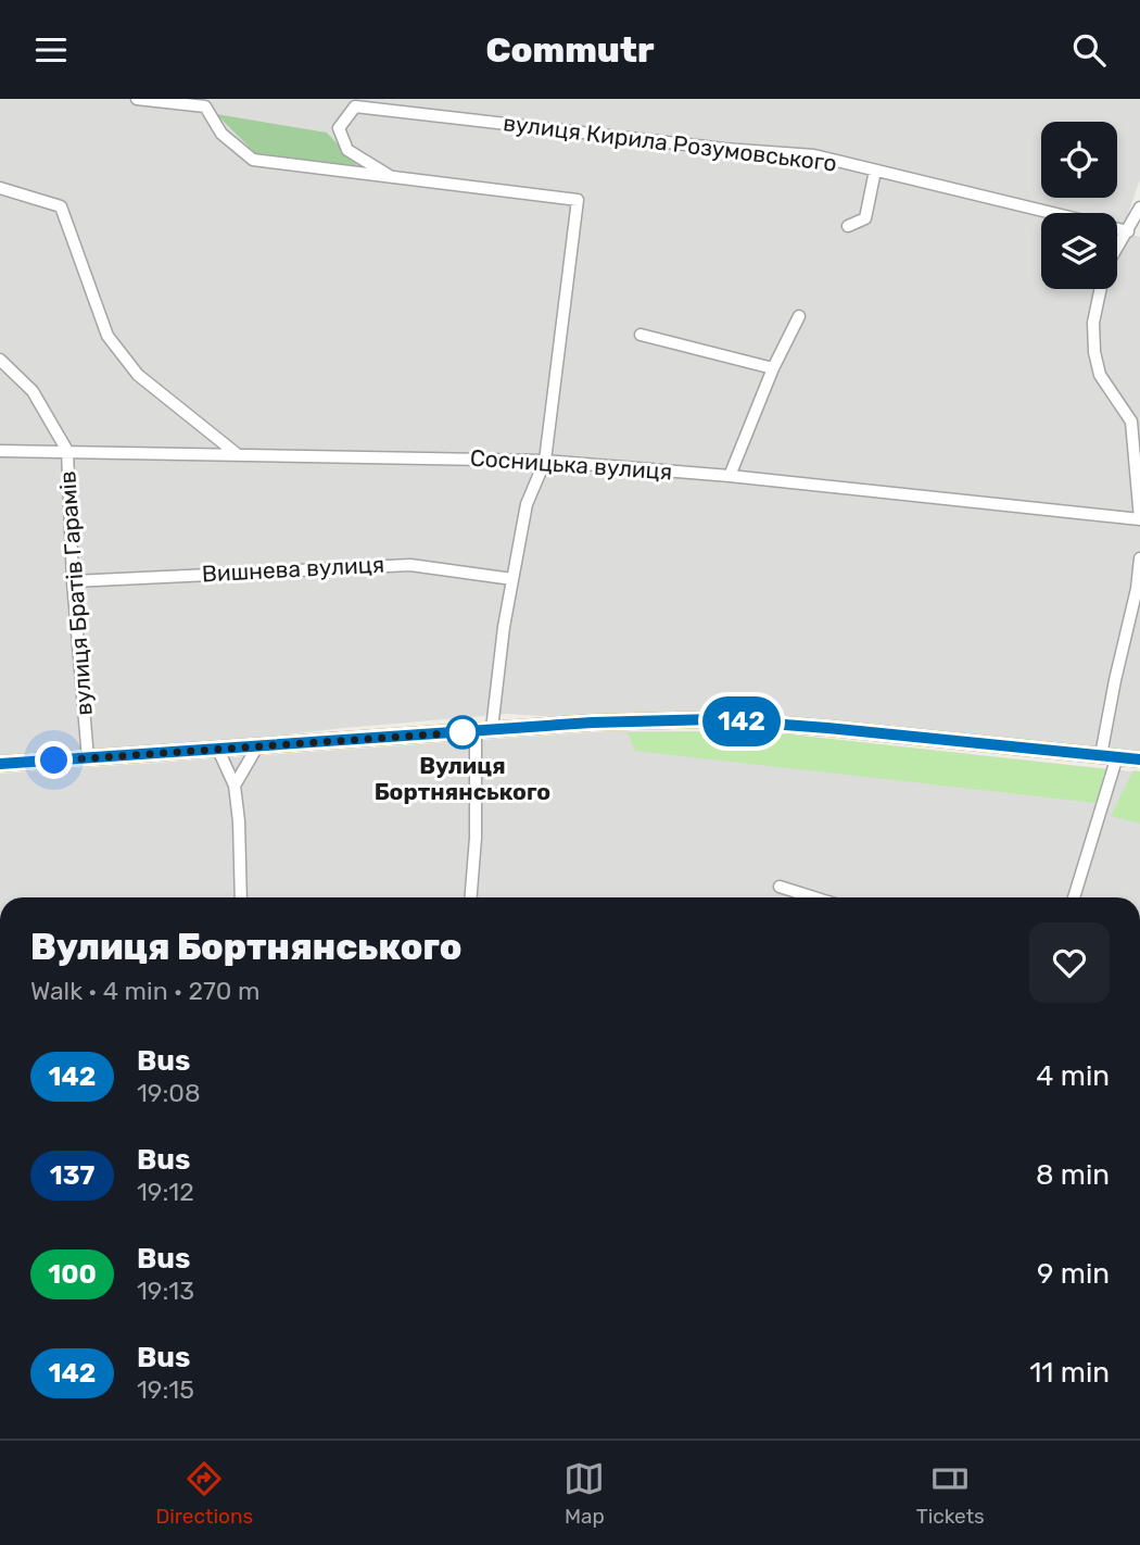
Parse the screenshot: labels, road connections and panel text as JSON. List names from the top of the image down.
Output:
{
  "streets": {
    "street": [
      "вулиця Кирила Розумовського",
      "Сосницька вулиця",
      "Вишнева вулиця",
      "вулиця Братів Гарамів"
    ]
  },
  "crossings": [
    ["вулиця Кирила Розумовського", "Сосницька вулиця"],
    ["Сосницька вулиця", "вулиця Братів Гарамів"],
    ["Вишнева вулиця", "вулиця Братів Гарамів"]
  ],
  "places": ["Вулиця Бортнянського"],
  "lines": ["bus line 142"],
  "page": {
    "header": "Commutr",
    "on_map": "142",
    "heading": ["Вулиця Бортнянського", "Walk · 4 min · 270 m"],
    "list": [
      {
        "mark": "142",
        "name": "Bus",
        "note": "19:08",
        "value": "4 min"
      },
      {
        "mark": "137",
        "name": "Bus",
        "note": "19:12",
        "value": "8 min"
      },
      {
        "mark": "100",
        "name": "Bus",
        "note": "19:13",
        "value": "9 min"
      },
      {
        "mark": "142",
        "name": "Bus",
        "note": "19:15",
        "value": "11 min"
      }
    ],
    "tabs": ["Directions", "Map", "Tickets"]
  }
}
